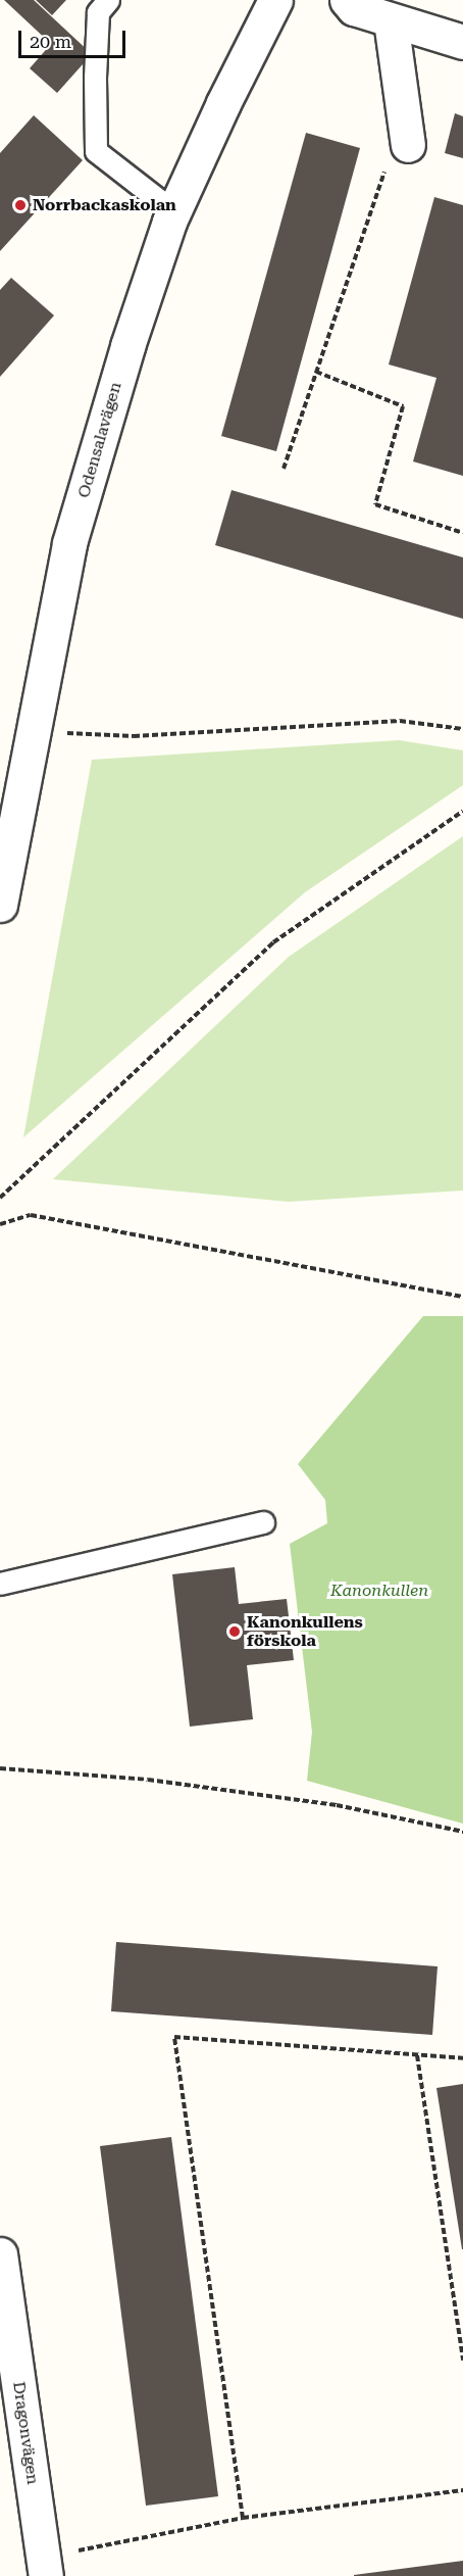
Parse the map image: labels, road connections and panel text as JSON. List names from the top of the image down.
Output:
{
  "streets": {
    "street": ["Odensalavägen", "Dragonvägen"]
  },
  "parks": ["Kanonkullen"],
  "places": ["Norrbackaskolan", "Kanonkullens förskola"],
  "scale_bar": "20 m"
}
